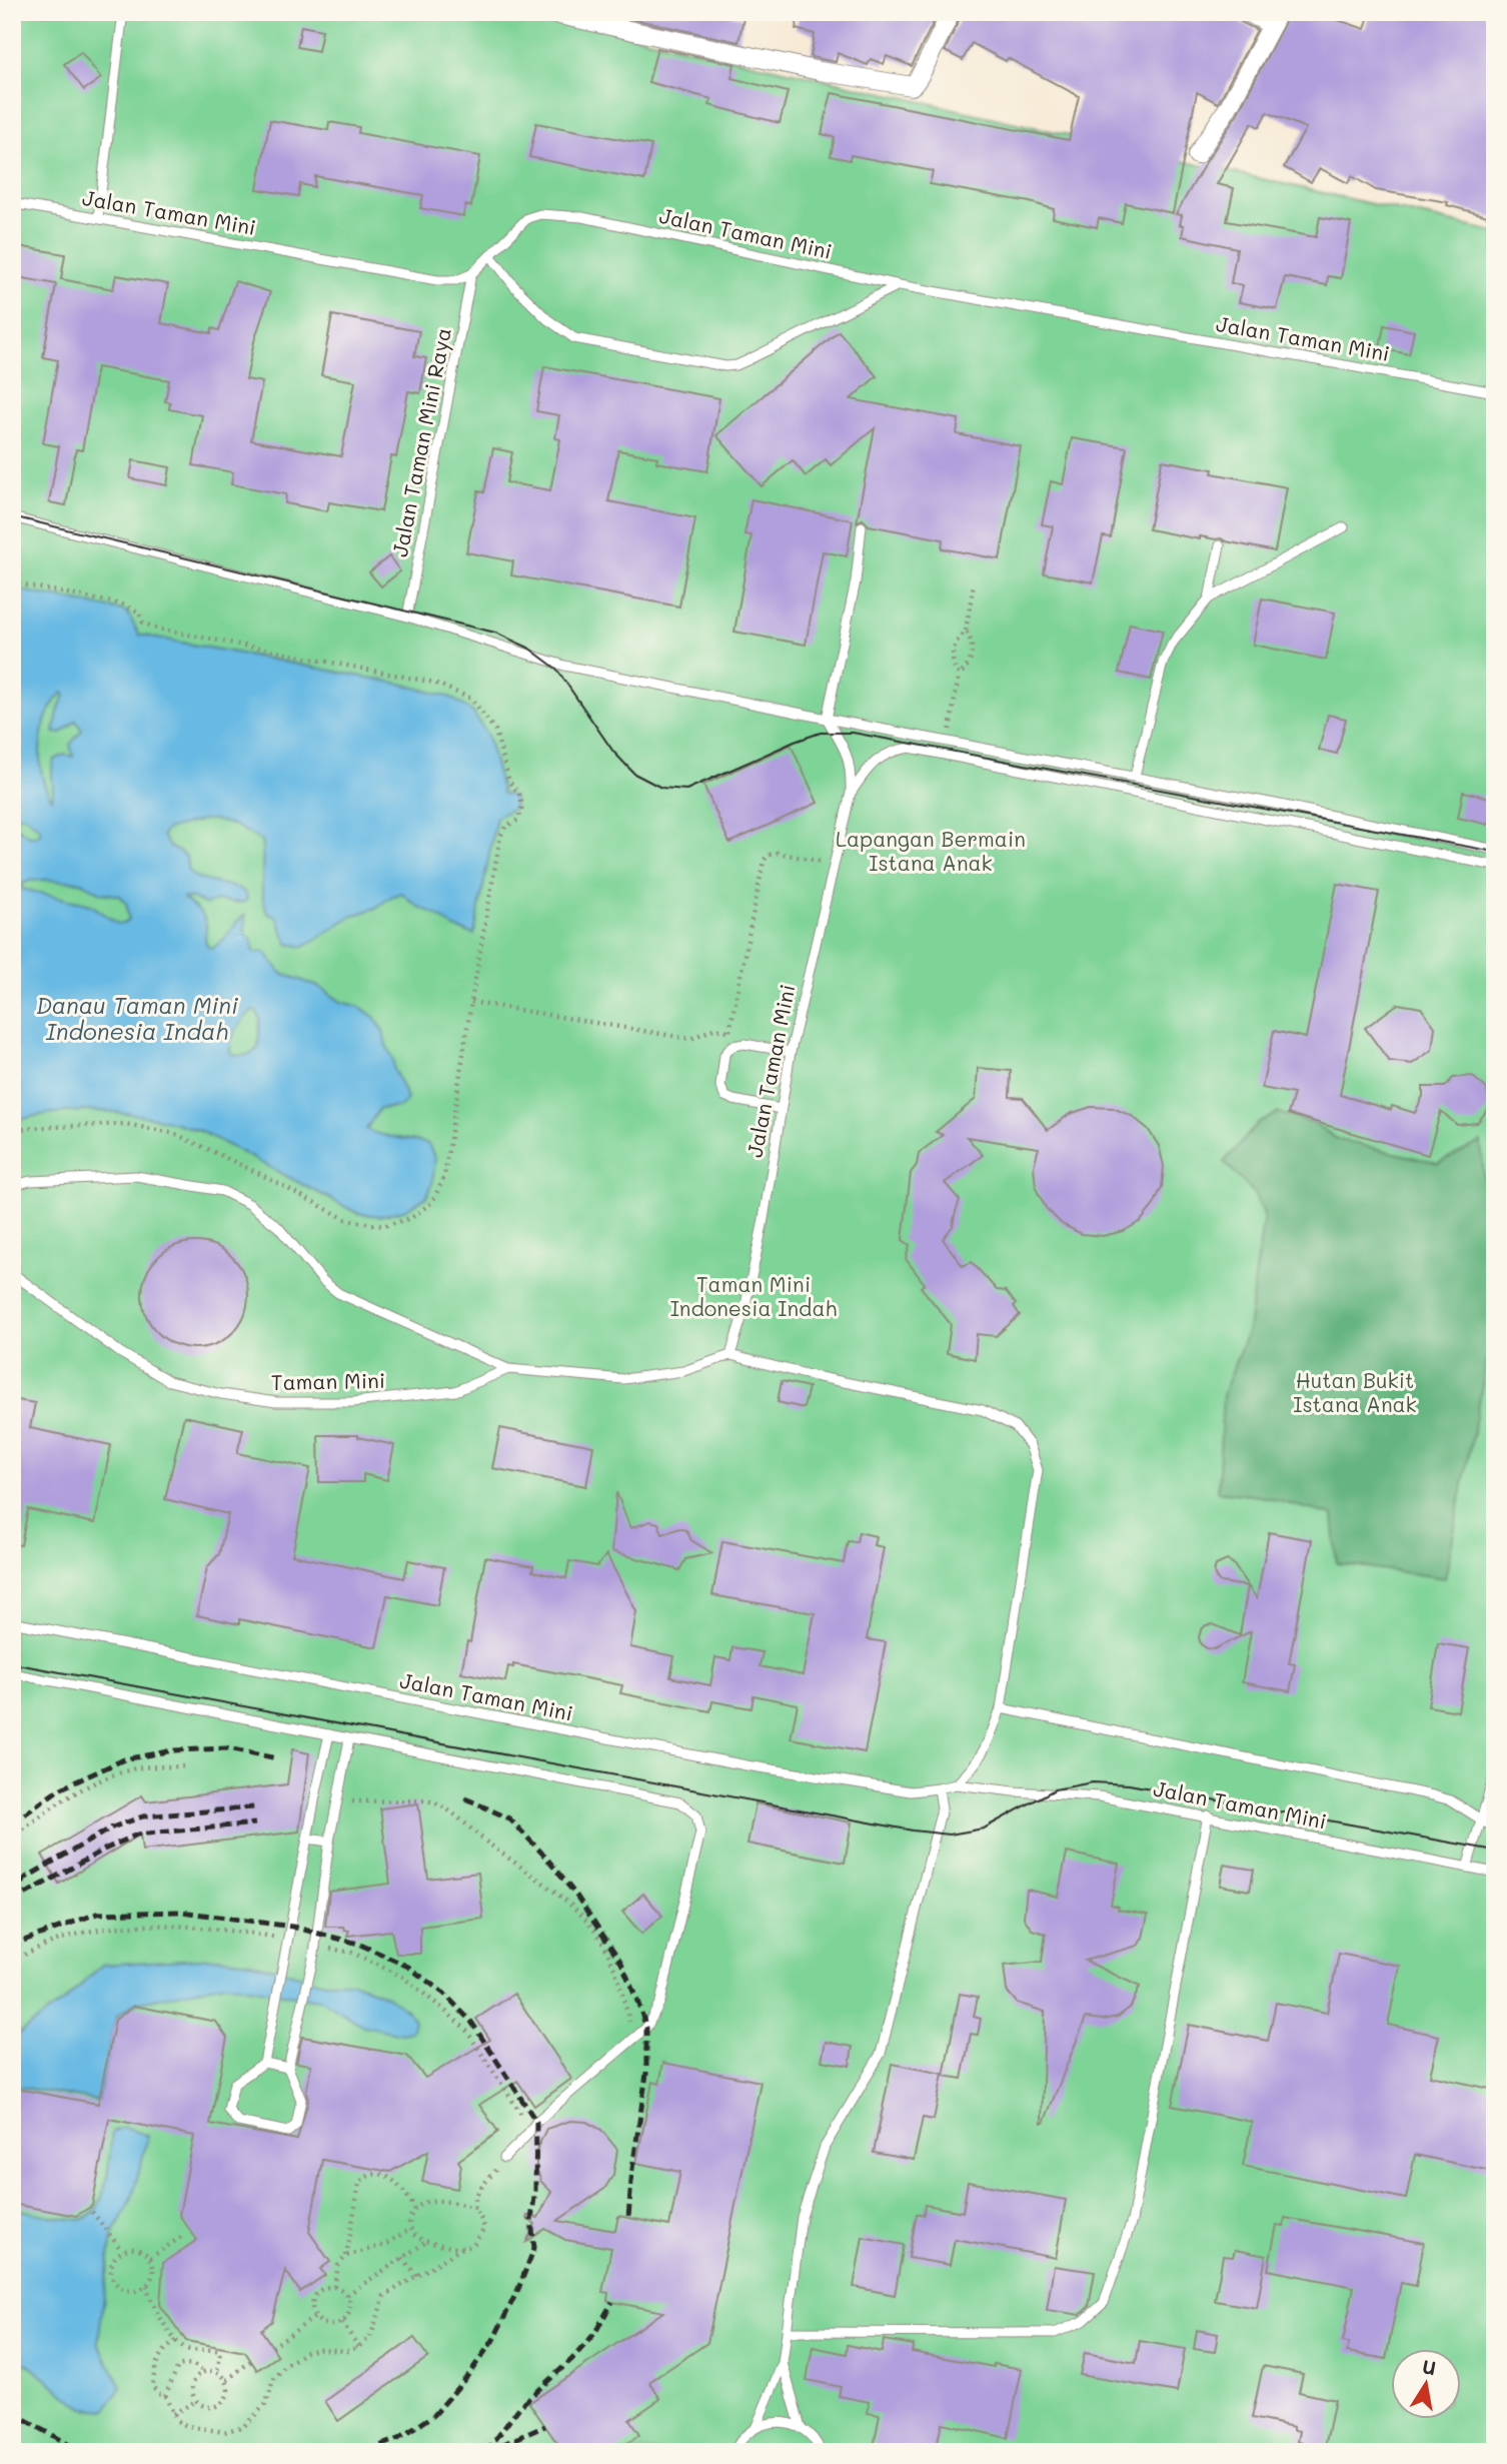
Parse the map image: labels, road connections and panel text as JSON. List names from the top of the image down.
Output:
{
  "streets": {
    "lane": ["Jalan Taman Mini", "Jalan Taman Mini Raya", "Taman Mini"]
  },
  "crossings": [
    ["Jalan Taman Mini", "Jalan Taman Mini Raya"]
  ],
  "water": ["Danau Taman Mini Indonesia Indah"],
  "parks": ["Lapangan Bermain Istana Anak", "Taman Mini Indonesia Indah", "Hutan Bukit Istana Anak"],
  "north": "top"
}
